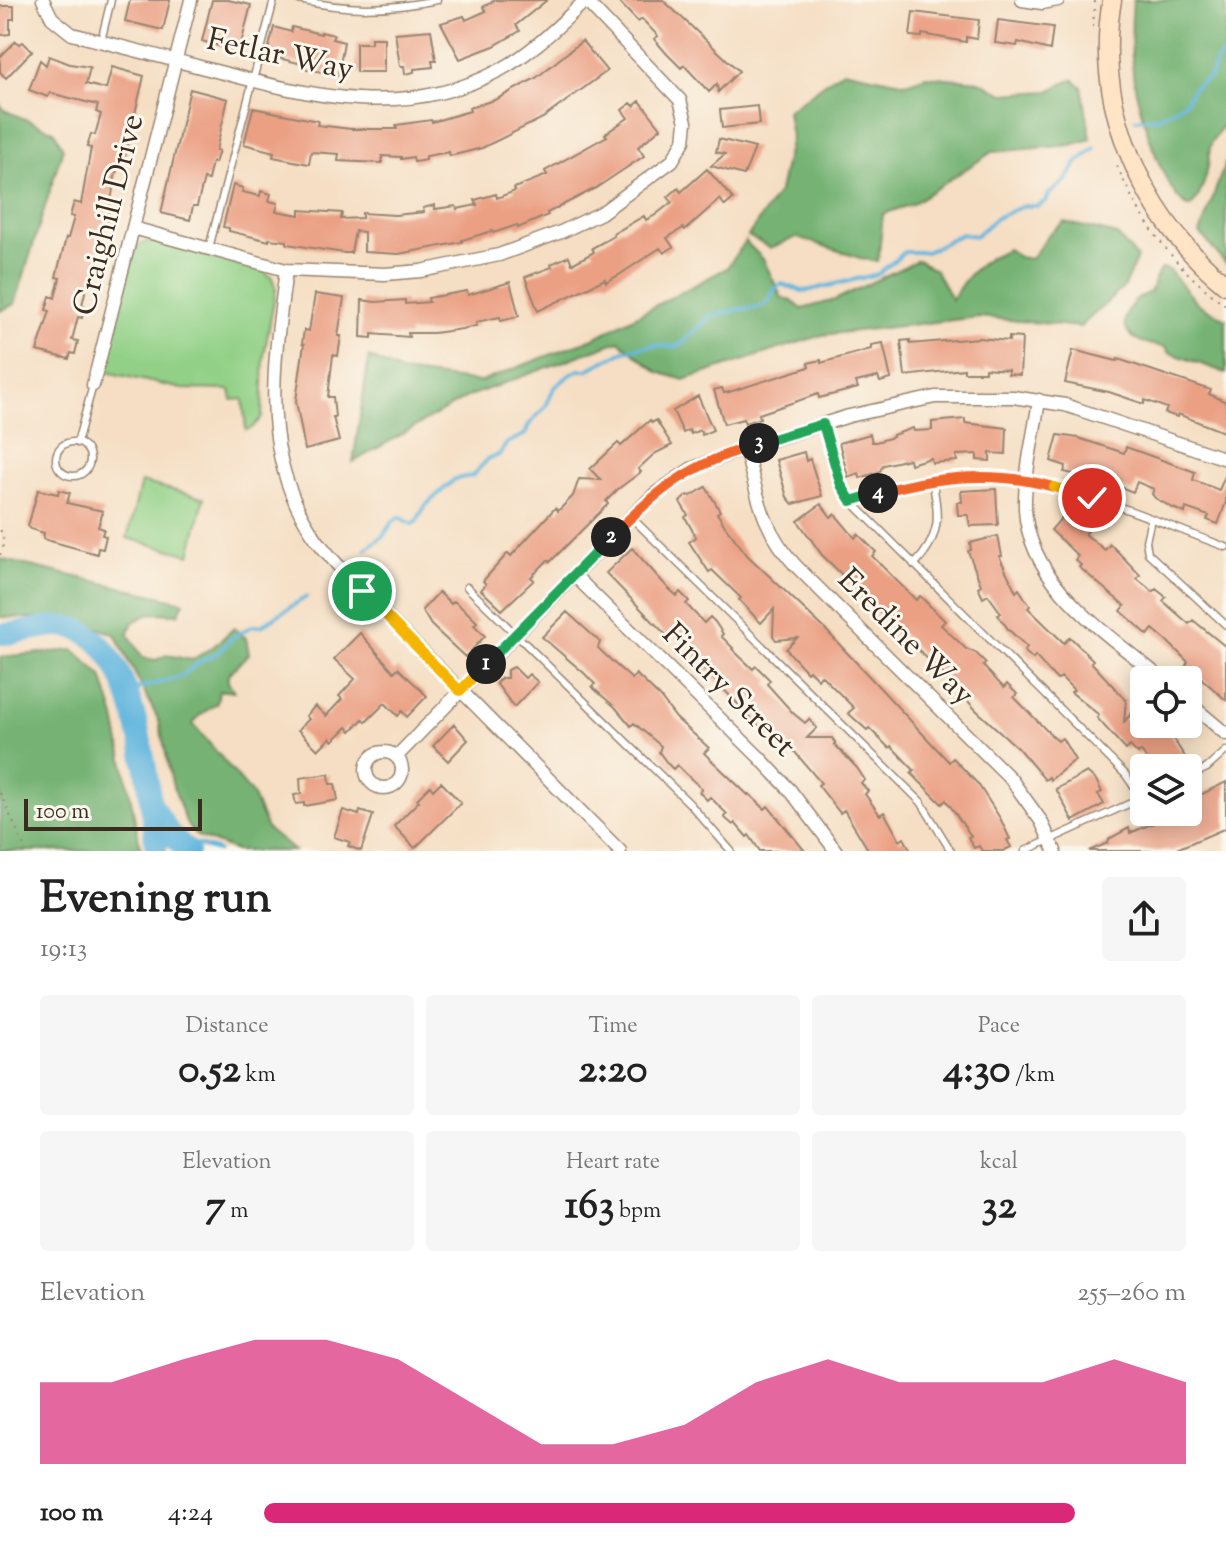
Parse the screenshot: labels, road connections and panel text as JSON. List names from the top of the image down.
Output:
{
  "streets": {
    "street": [
      "Fetlar Way",
      "Craighill Drive",
      "Eredine Way",
      "Fintry Street"
    ]
  },
  "crossings": [
    ["Fetlar Way", "Craighill Drive"]
  ],
  "scale_bar": "100 m",
  "page": {
    "pins": [
      "3",
      "4",
      "2",
      "1"
    ],
    "scale": "100 m",
    "heading": ["Evening run", "19:13"],
    "stats": [
      ["Distance", "0.52 km"],
      ["Time", "2:20"],
      ["Pace", "4:30 /km"],
      ["Elevation", "7 m"],
      ["Heart rate", "163 bpm"],
      ["kcal", "32"]
    ],
    "chart": ["Elevation", "255–260 m"],
    "list": [
      {
        "name": "100 m",
        "note": "4:24"
      }
    ]
  }
}
